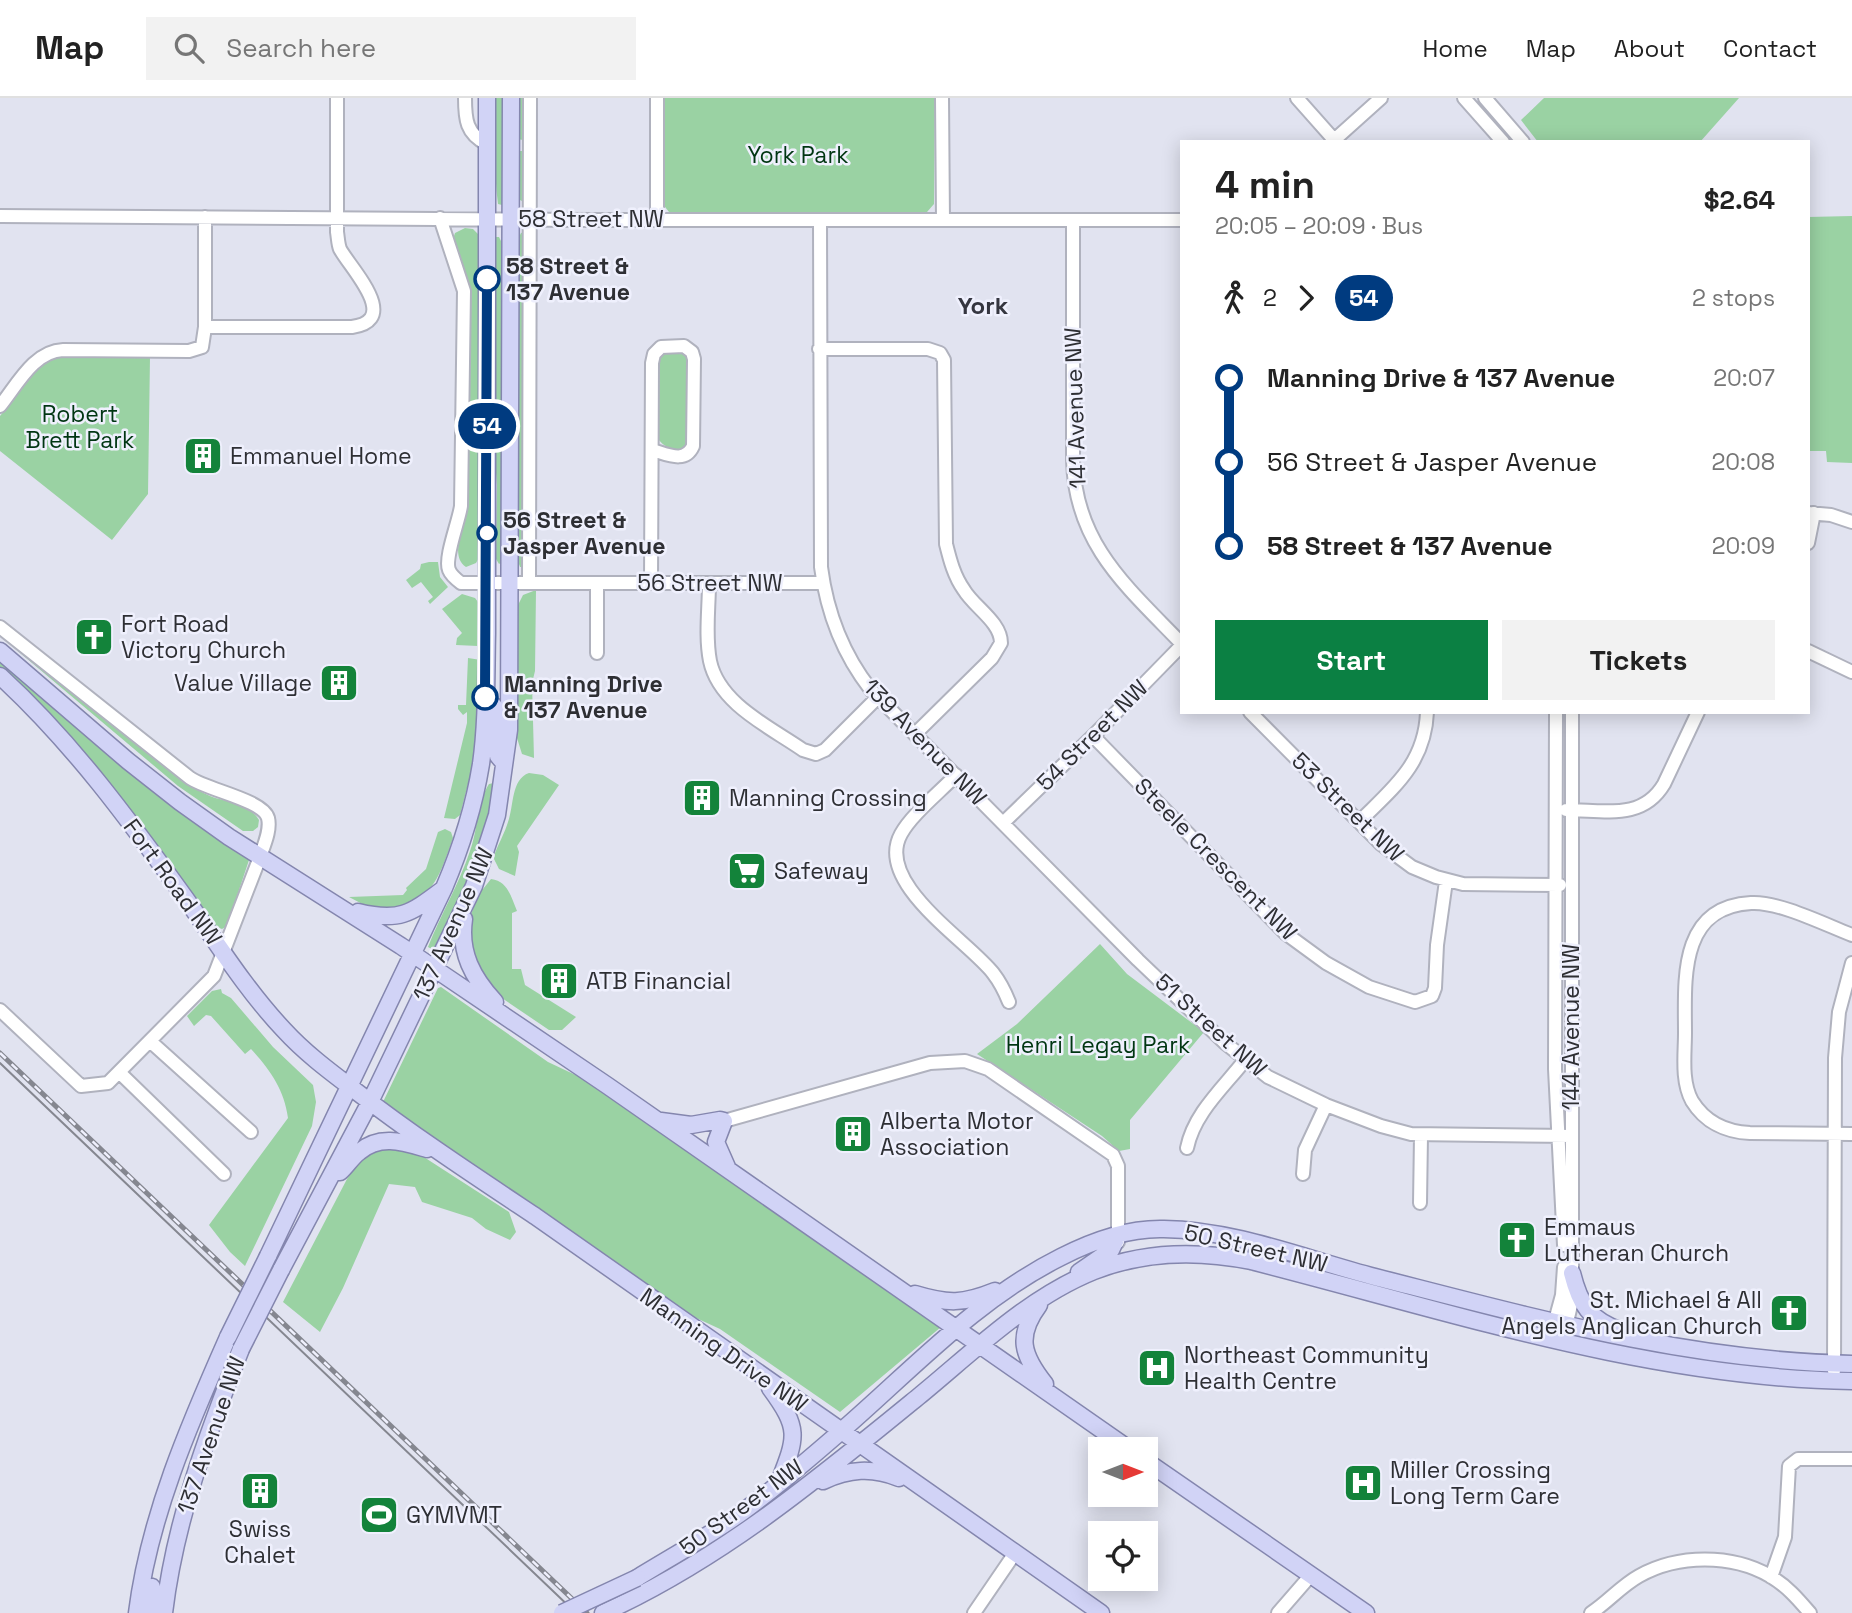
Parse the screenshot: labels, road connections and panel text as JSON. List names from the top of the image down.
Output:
{
  "streets": {
    "main road": [
      "Fort Road NW",
      "137 Avenue NW",
      "50 Street NW",
      "Manning Drive NW"
    ],
    "street": [
      "58 Street NW",
      "141 Avenue NW",
      "56 Street NW",
      "54 Street NW",
      "139 Avenue NW",
      "53 Street NW",
      "Steele Crescent NW",
      "51 Street NW",
      "144 Avenue NW"
    ]
  },
  "crossings": [
    ["58 Street NW", "141 Avenue NW"],
    ["58 Street NW", "139 Avenue NW"],
    ["58 Street NW", "137 Avenue NW"],
    ["56 Street NW", "139 Avenue NW"],
    ["56 Street NW", "137 Avenue NW"],
    ["54 Street NW", "139 Avenue NW"],
    ["54 Street NW", "Steele Crescent NW"],
    ["139 Avenue NW", "51 Street NW"],
    ["53 Street NW", "Steele Crescent NW"],
    ["53 Street NW", "144 Avenue NW"],
    ["Fort Road NW", "137 Avenue NW"],
    ["Fort Road NW", "Manning Drive NW"],
    ["137 Avenue NW", "Manning Drive NW"],
    ["51 Street NW", "144 Avenue NW"],
    ["144 Avenue NW", "50 Street NW"],
    ["50 Street NW", "Manning Drive NW"]
  ],
  "districts": ["York"],
  "parks": ["York Park", "Robert Brett Park", "Henri Legay Park"],
  "places": {
    "other": ["58 Street & 137 Avenue", "56 Street & Jasper Avenue", "Manning Drive & 137 Avenue"],
    "building": [
      "Emmanuel Home",
      "Value Village",
      "Manning Crossing",
      "ATB Financial",
      "Alberta Motor Association",
      "Swiss Chalet"
    ],
    "church": ["Fort Road Victory Church", "Emmaus Lutheran Church", "St. Michael & All Angels Anglican Church"],
    "supermarket": ["Safeway"],
    "hospital": ["Northeast Community Health Centre", "Miller Crossing Long Term Care"],
    "sports": ["GYMVMT"]
  },
  "lines": ["bus line 54"],
  "north": "right",
  "page": {
    "header": "Map",
    "search": "Search here",
    "nav": [
      "Home",
      "Map",
      "About",
      "Contact"
    ],
    "on_map": "54",
    "heading": ["4 min", "20:05 – 20:09 · Bus", "$2.64"],
    "legs": ["2", "54", "2 stops"],
    "list": [
      {
        "name": "Manning Drive & 137 Avenue",
        "value": "20:07"
      },
      {
        "name": "56 Street & Jasper Avenue",
        "value": "20:08"
      },
      {
        "name": "58 Street & 137 Avenue",
        "value": "20:09"
      }
    ],
    "buttons": ["Start", "Tickets"]
  }
}
